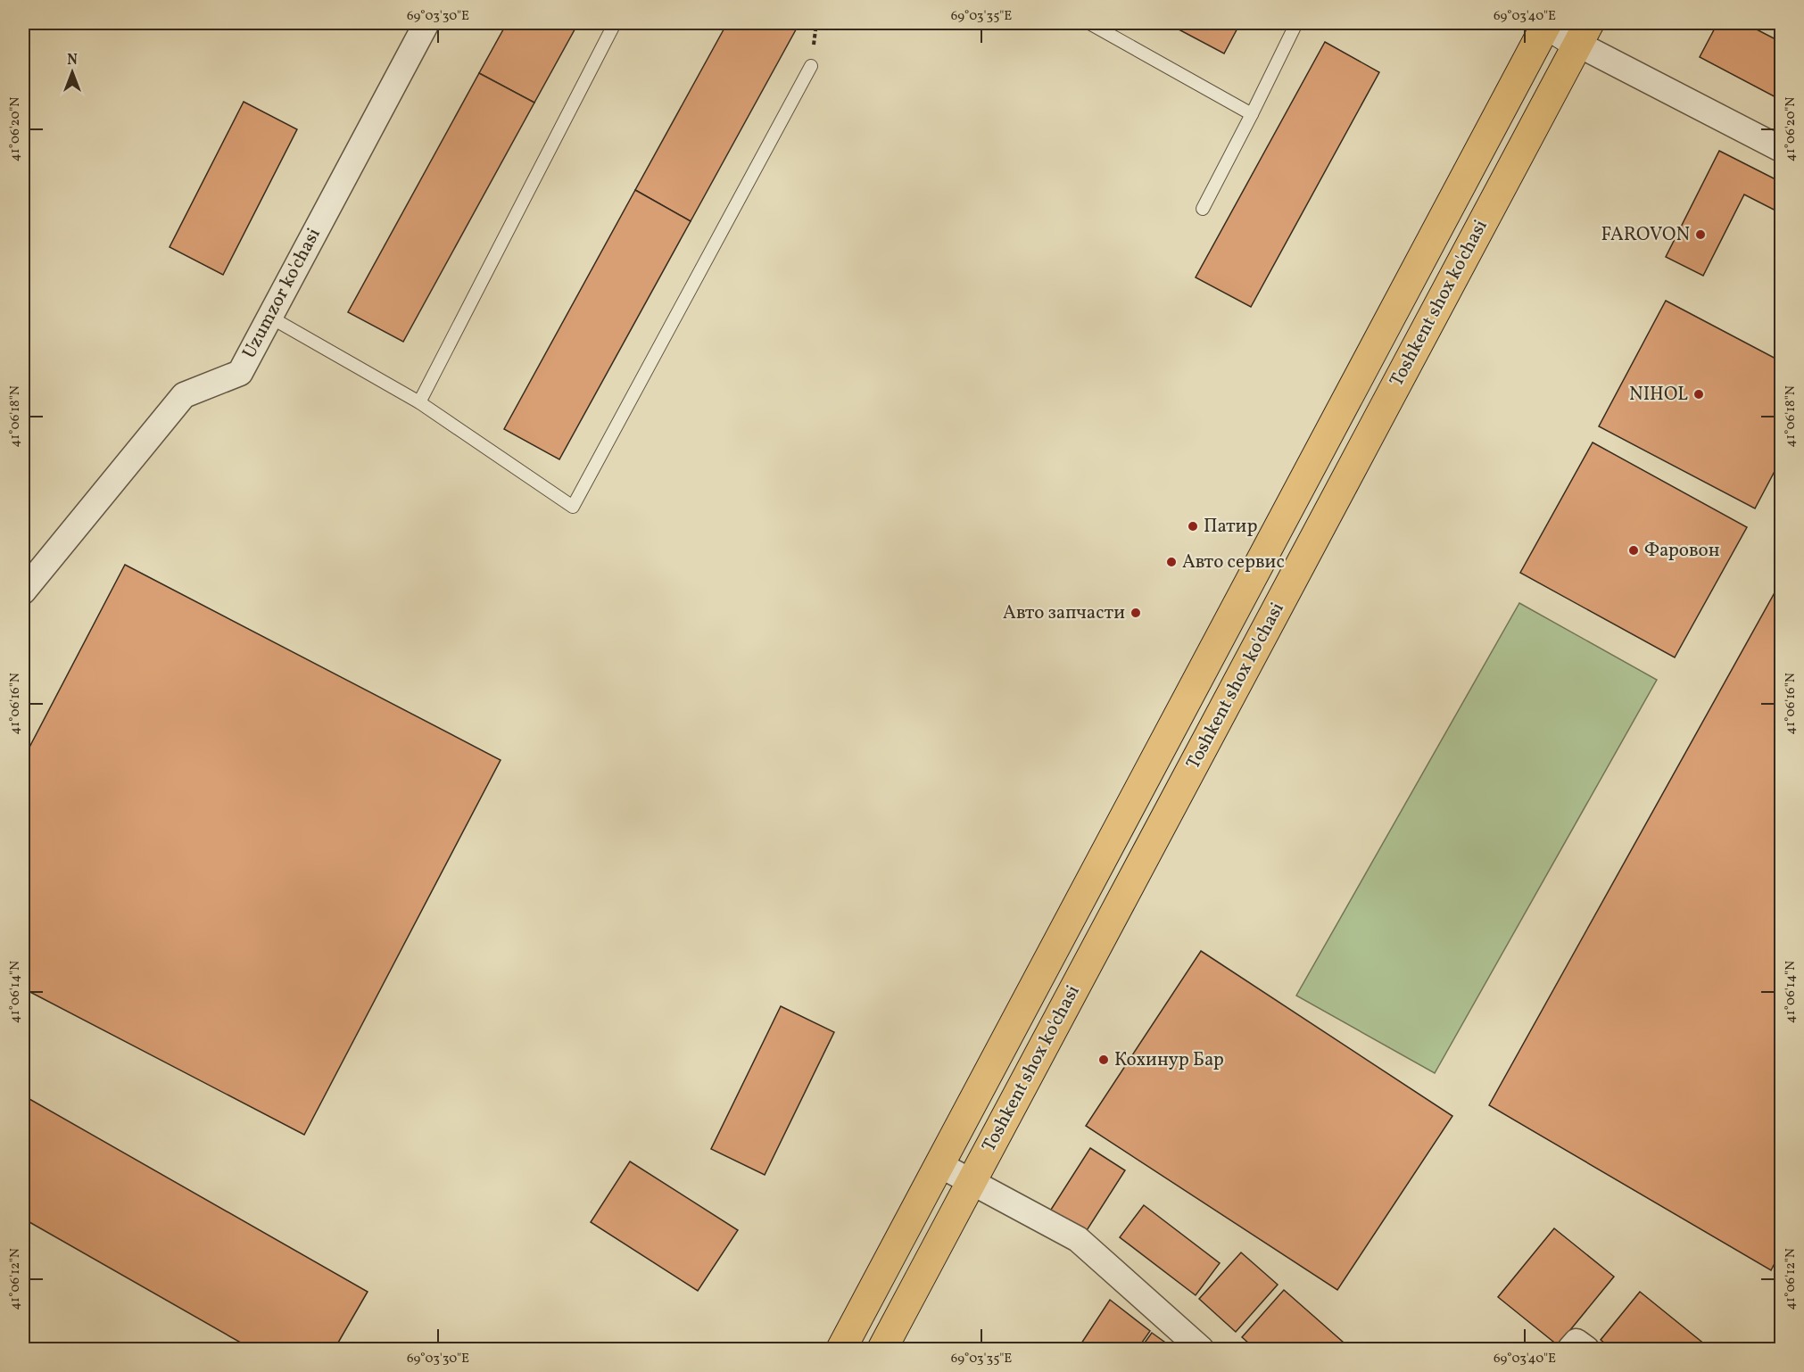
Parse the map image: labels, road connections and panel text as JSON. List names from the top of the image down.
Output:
{
  "streets": {
    "main road": ["Toshkent shox ko'chasi"],
    "street": ["Uzumzor ko'chasi"]
  },
  "places": [
    "FAROVON",
    "NIHOL",
    "Патир",
    "Фаровон",
    "Авто сервис",
    "Авто запчасти",
    "Кохинур Бар"
  ],
  "north": "top",
  "coordinates": [
    "69°03'30\"E",
    "69°03'35\"E",
    "69°03'40\"E",
    "41°06'20\"N",
    "41°06'18\"N",
    "41°06'16\"N",
    "41°06'14\"N",
    "41°06'12\"N"
  ]
}
